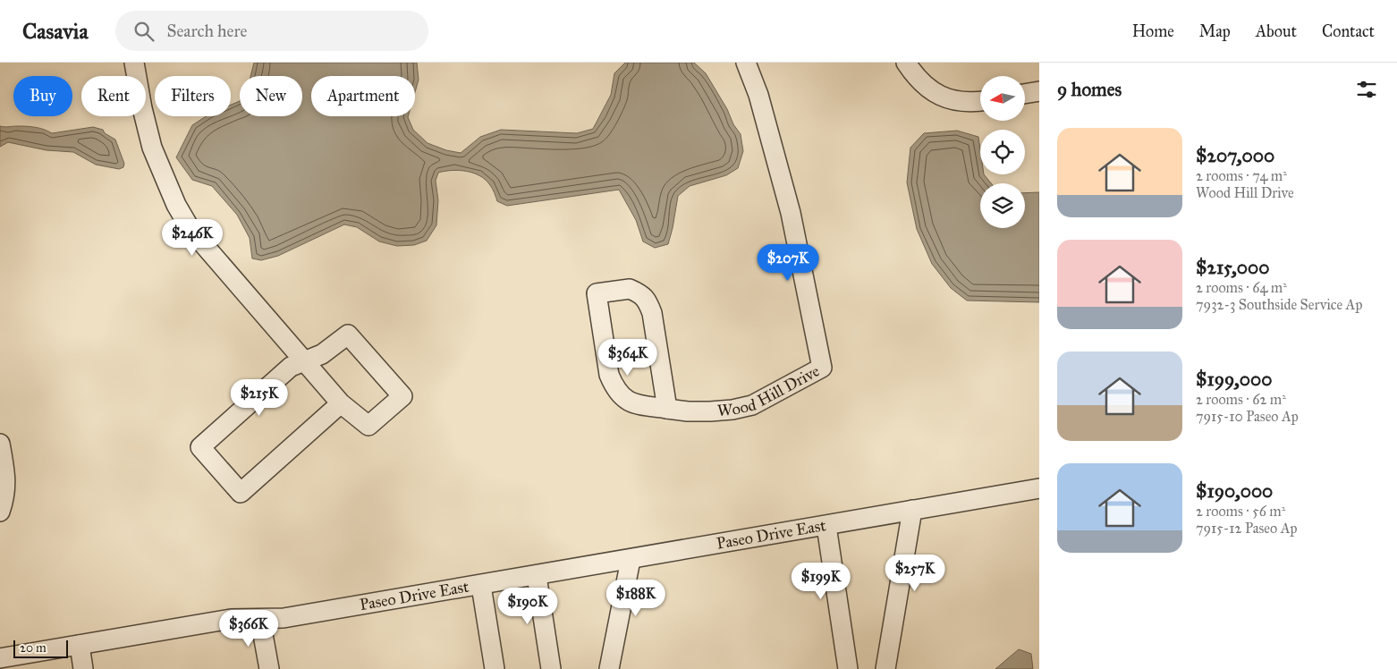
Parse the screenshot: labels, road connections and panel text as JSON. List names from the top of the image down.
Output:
{
  "streets": {
    "street": ["Wood Hill Drive", "Paseo Drive East"]
  },
  "scale_bar": "20 m",
  "north": "left",
  "page": {
    "header": "Casavia",
    "search": "Search here",
    "nav": [
      "Home",
      "Map",
      "About",
      "Contact"
    ],
    "heading": "9 homes",
    "chip": [
      "Buy",
      "Rent",
      "Filters",
      "New",
      "Apartment"
    ],
    "list": [
      {
        "name": "$207,000",
        "note": "2 rooms · 74 m² · Wood Hill Drive"
      },
      {
        "name": "$215,000",
        "note": "2 rooms · 64 m² · 7932-3 Southside Service Ap"
      },
      {
        "name": "$199,000",
        "note": "2 rooms · 62 m² · 7915-10 Paseo Ap"
      },
      {
        "name": "$190,000",
        "note": "2 rooms · 56 m² · 7915-12 Paseo Ap"
      }
    ],
    "price": [
      "$246K",
      "$207K",
      "$364K",
      "$215K",
      "$257K",
      "$199K",
      "$188K",
      "$190K",
      "$366K"
    ],
    "scale": "20 m"
  }
}
